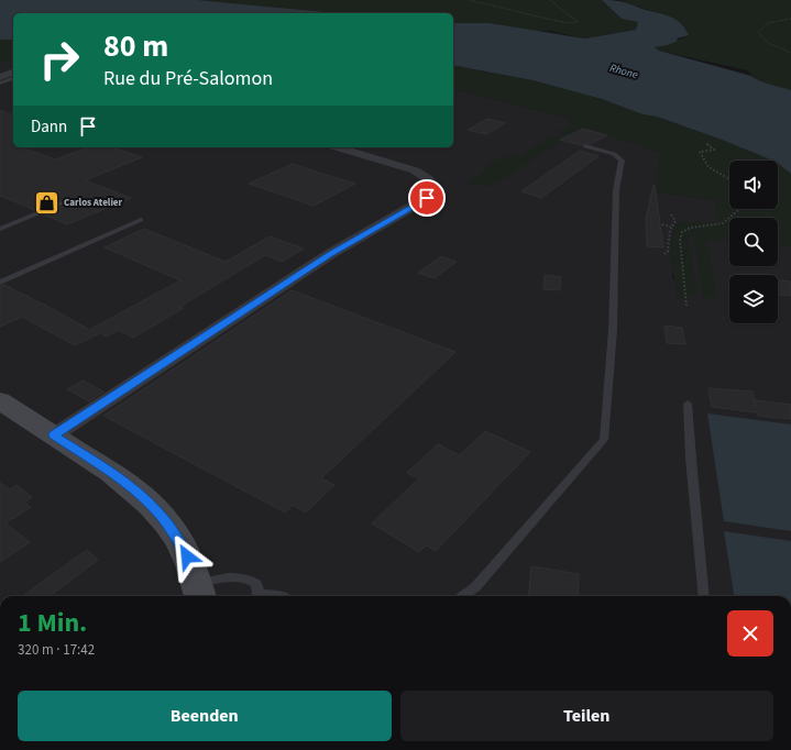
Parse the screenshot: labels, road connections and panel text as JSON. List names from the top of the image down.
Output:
{
  "water": ["Rhone"],
  "places": {
    "shop": ["Carlos Atelier"]
  },
  "page": {
    "turn": ["80 m", "Rue du Pré-Salomon"],
    "then": "Dann",
    "heading": ["1 Min.", "320 m · 17:42"],
    "buttons": ["Beenden", "Teilen"]
  }
}
